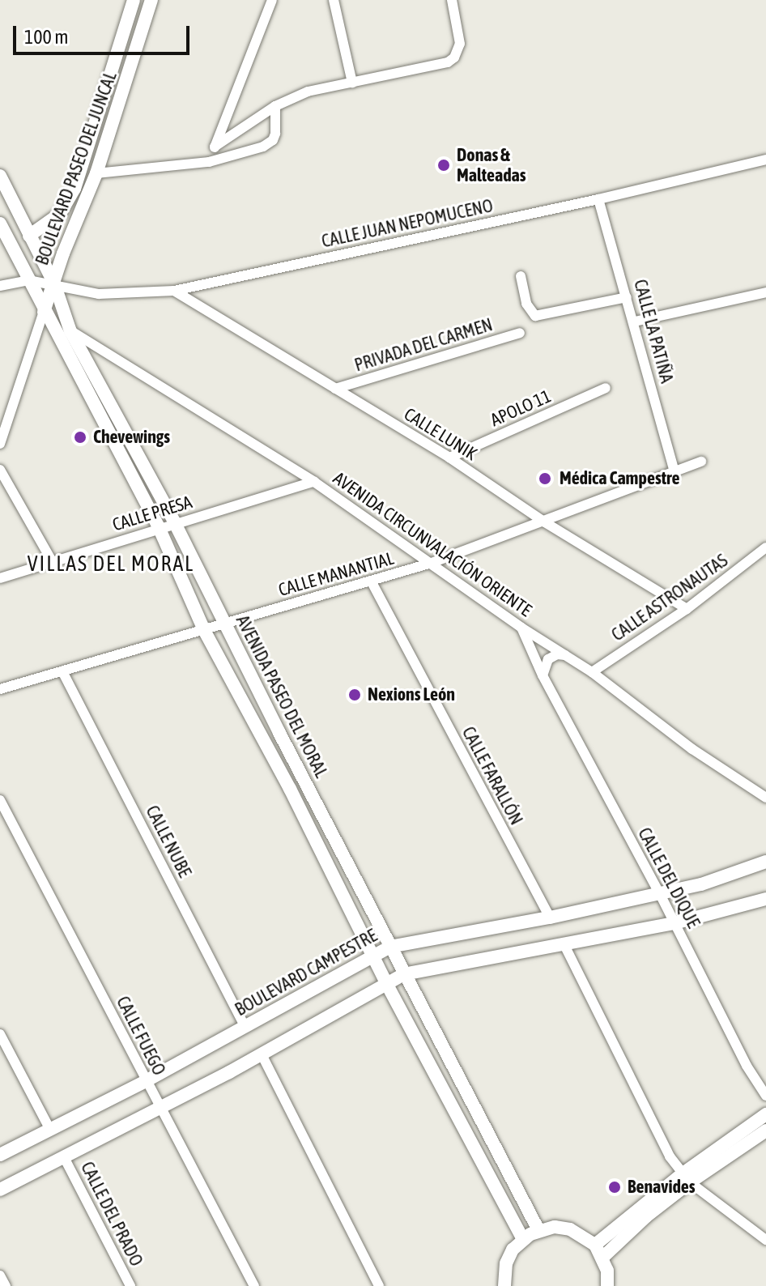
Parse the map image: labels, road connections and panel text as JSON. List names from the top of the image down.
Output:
{
  "streets": {
    "street": [
      "BOULEVARD PASEO DEL JUNCAL",
      "CALLE JUAN NEPOMUCENO",
      "CALLE LA PATIÑA",
      "PRIVADA DEL CARMEN",
      "APOLO 11",
      "CALLE LUNIK",
      "CALLE PRESA",
      "AVENIDA CIRCUNVALACIÓN ORIENTE",
      "CALLE MANANTIAL",
      "CALLE ASTRONAUTAS",
      "AVENIDA PASEO DEL MORAL",
      "CALLE FARALLÓN",
      "CALLE NUBE",
      "CALLE DEL DIQUE",
      "BOULEVARD CAMPESTRE",
      "CALLE FUEGO",
      "CALLE DEL PRADO"
    ]
  },
  "crossings": [
    ["BOULEVARD PASEO DEL JUNCAL", "CALLE JUAN NEPOMUCENO"],
    ["BOULEVARD PASEO DEL JUNCAL", "AVENIDA PASEO DEL MORAL"],
    ["CALLE JUAN NEPOMUCENO", "CALLE LA PATIÑA"],
    ["CALLE JUAN NEPOMUCENO", "CALLE LUNIK"],
    ["CALLE JUAN NEPOMUCENO", "AVENIDA PASEO DEL MORAL"],
    ["CALLE LA PATIÑA", "CALLE MANANTIAL"],
    ["PRIVADA DEL CARMEN", "CALLE LUNIK"],
    ["APOLO 11", "CALLE LUNIK"],
    ["CALLE LUNIK", "CALLE MANANTIAL"],
    ["CALLE LUNIK", "CALLE ASTRONAUTAS"],
    ["CALLE PRESA", "AVENIDA CIRCUNVALACIÓN ORIENTE"],
    ["CALLE PRESA", "AVENIDA PASEO DEL MORAL"],
    ["AVENIDA CIRCUNVALACIÓN ORIENTE", "CALLE MANANTIAL"],
    ["AVENIDA CIRCUNVALACIÓN ORIENTE", "CALLE ASTRONAUTAS"],
    ["AVENIDA CIRCUNVALACIÓN ORIENTE", "AVENIDA PASEO DEL MORAL"],
    ["AVENIDA CIRCUNVALACIÓN ORIENTE", "CALLE DEL DIQUE"],
    ["CALLE MANANTIAL", "AVENIDA PASEO DEL MORAL"],
    ["CALLE MANANTIAL", "CALLE FARALLÓN"],
    ["CALLE MANANTIAL", "CALLE NUBE"],
    ["AVENIDA PASEO DEL MORAL", "BOULEVARD CAMPESTRE"],
    ["CALLE FARALLÓN", "BOULEVARD CAMPESTRE"],
    ["CALLE NUBE", "BOULEVARD CAMPESTRE"],
    ["CALLE DEL DIQUE", "BOULEVARD CAMPESTRE"],
    ["BOULEVARD CAMPESTRE", "CALLE FUEGO"]
  ],
  "districts": ["VILLAS DEL MORAL"],
  "places": [
    "Donas & Malteadas",
    "Chevewings",
    "Médica Campestre",
    "Nexions León",
    "Benavides"
  ],
  "scale_bar": "100 m"
}
